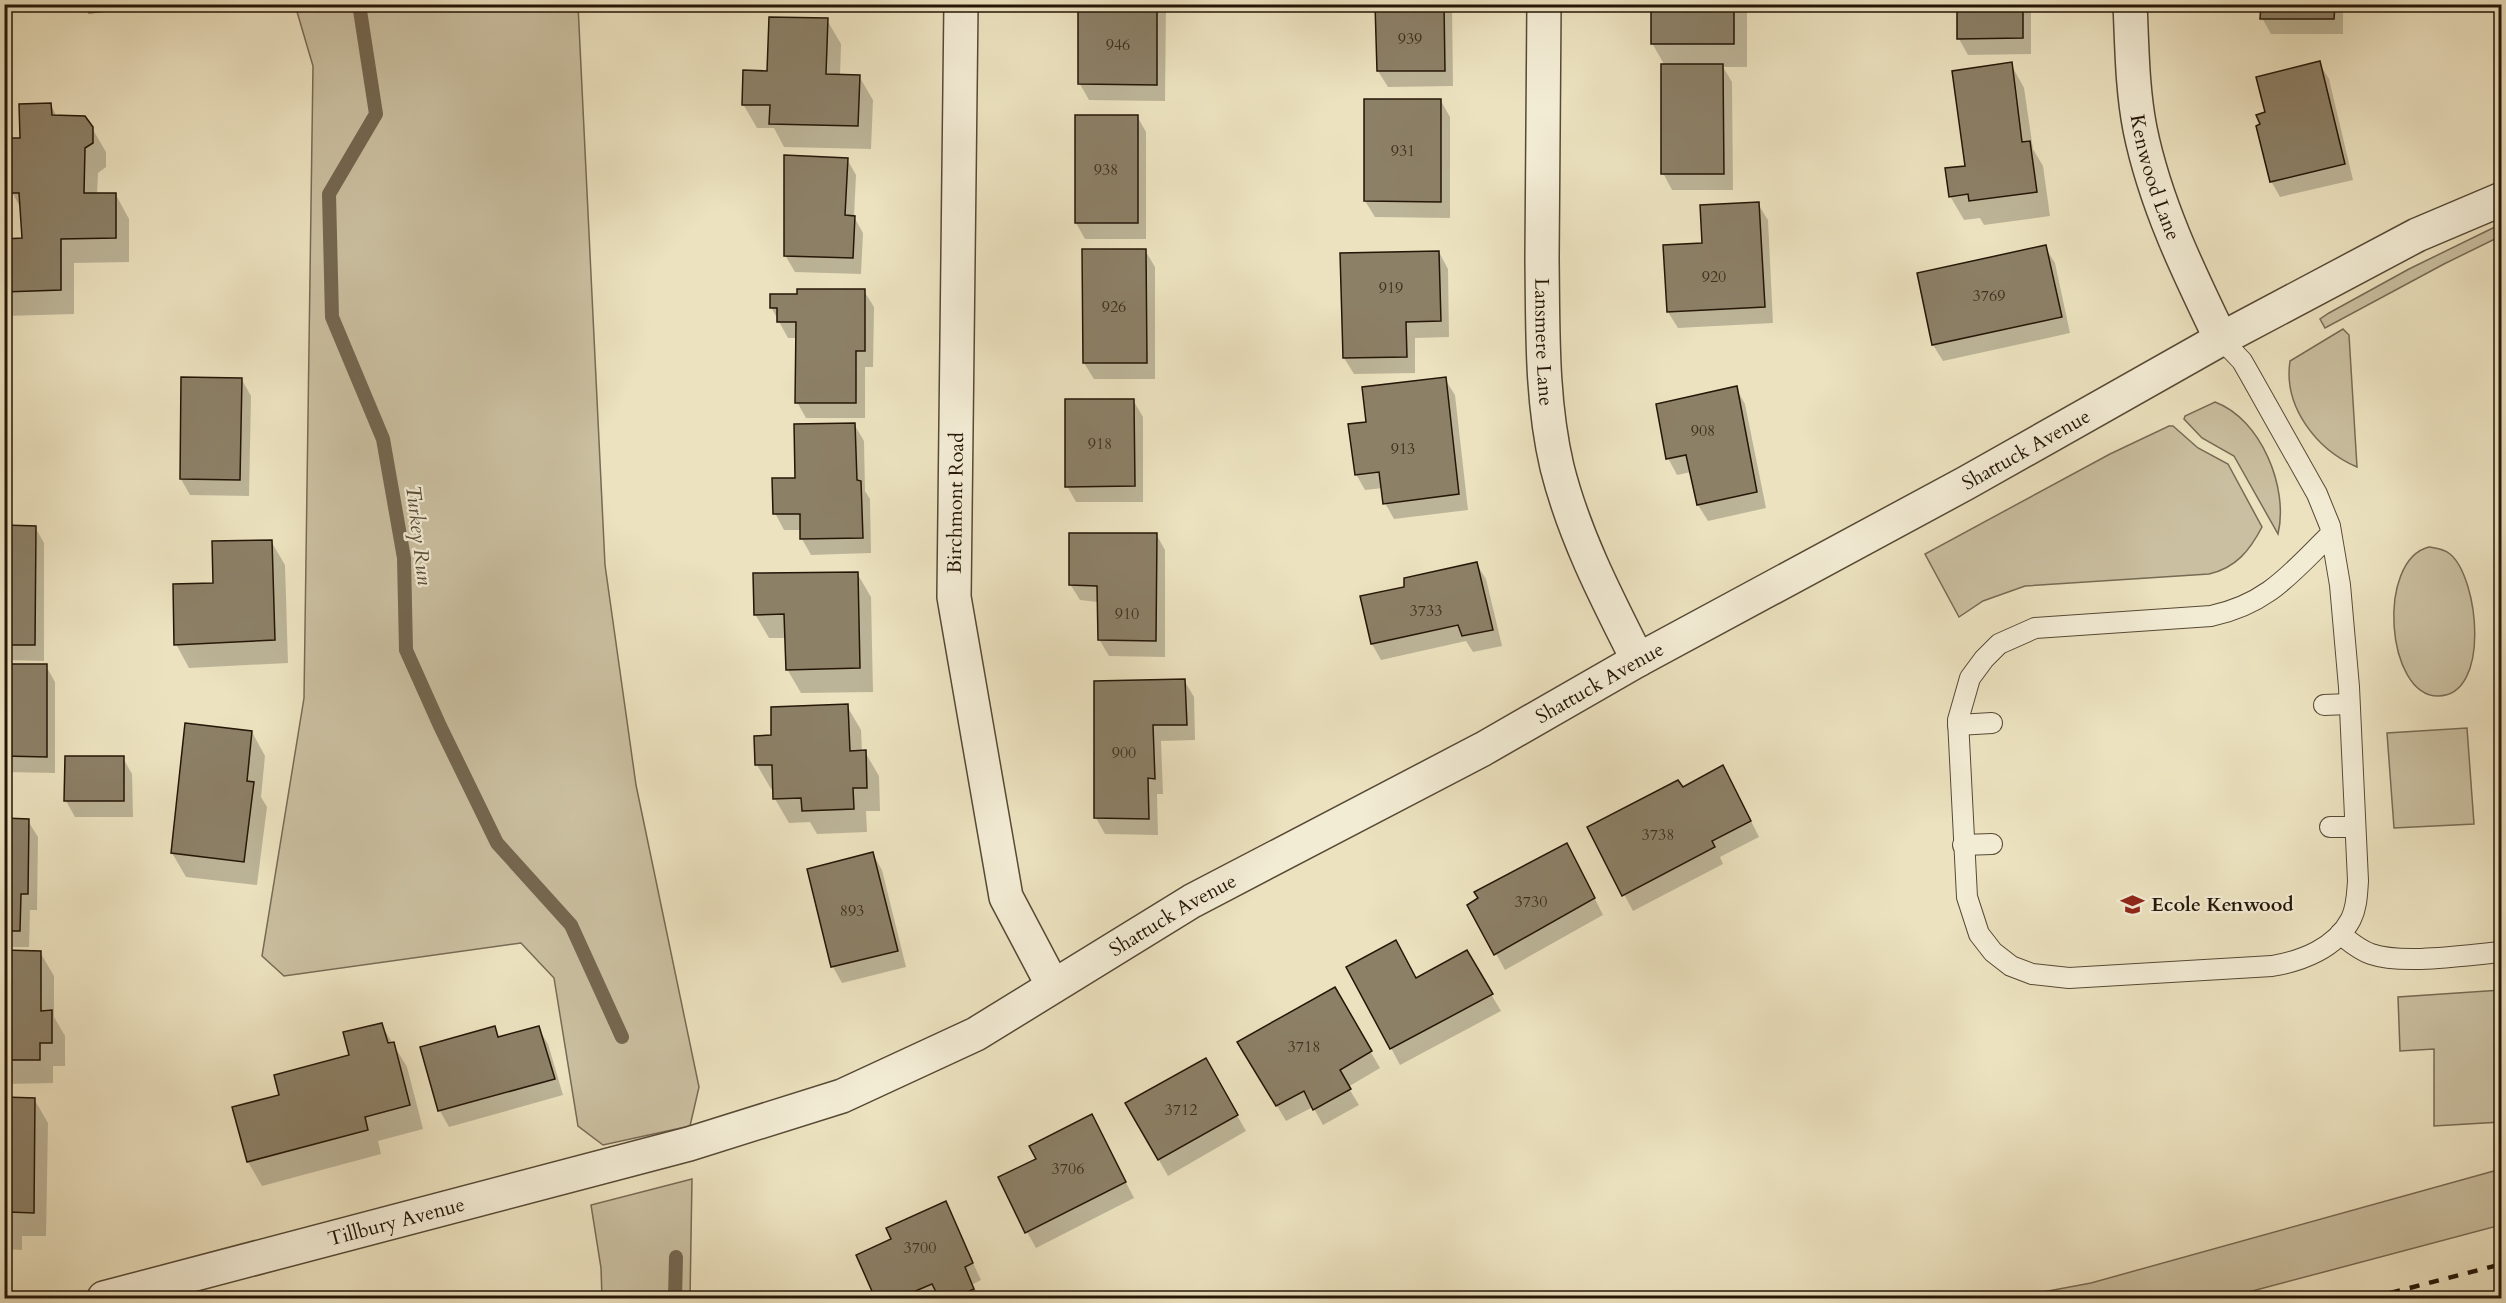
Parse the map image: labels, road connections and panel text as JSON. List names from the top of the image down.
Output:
{
  "streets": {
    "street": [
      "Kenwood Lane",
      "Lansmere Lane",
      "Shattuck Avenue",
      "Birchmont Road",
      "Tillbury Avenue"
    ]
  },
  "crossings": [
    ["Kenwood Lane", "Shattuck Avenue"],
    ["Lansmere Lane", "Shattuck Avenue"],
    ["Shattuck Avenue", "Birchmont Road"],
    ["Shattuck Avenue", "Tillbury Avenue"]
  ],
  "water": ["Turkey Run"],
  "places": {
    "school or university": ["Ecole Kenwood"]
  },
  "house_numbers": [
    "939",
    "946",
    "931",
    "938",
    "920",
    "919",
    "3769",
    "926",
    "908",
    "918",
    "913",
    "3733",
    "910",
    "900",
    "3738",
    "3730",
    "893",
    "3718",
    "3712",
    "3706",
    "3700"
  ]
}
